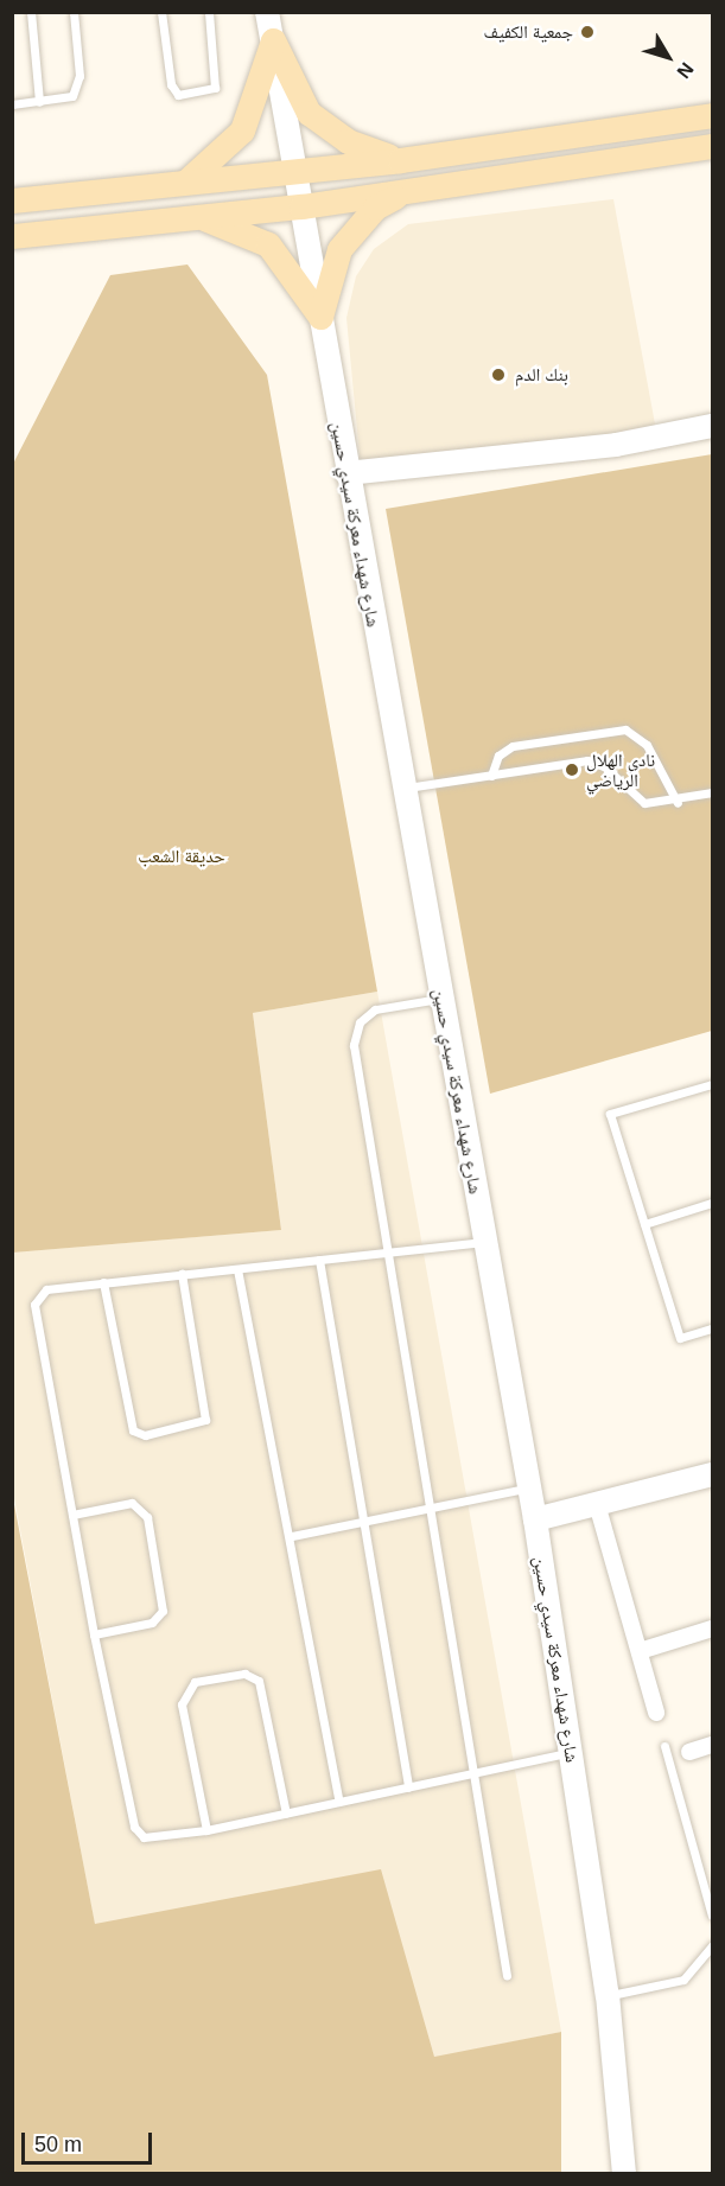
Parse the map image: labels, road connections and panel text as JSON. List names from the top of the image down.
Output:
{
  "streets": {
    "main road": ["شارع شهداء معركة سيدي حسين"]
  },
  "parks": ["حديقة الشعب"],
  "places": ["جمعية الكفيف", "بنك الدم", "نادي الهلال الرياضي"],
  "scale_bar": "50 m",
  "north": "bottom right"
}
